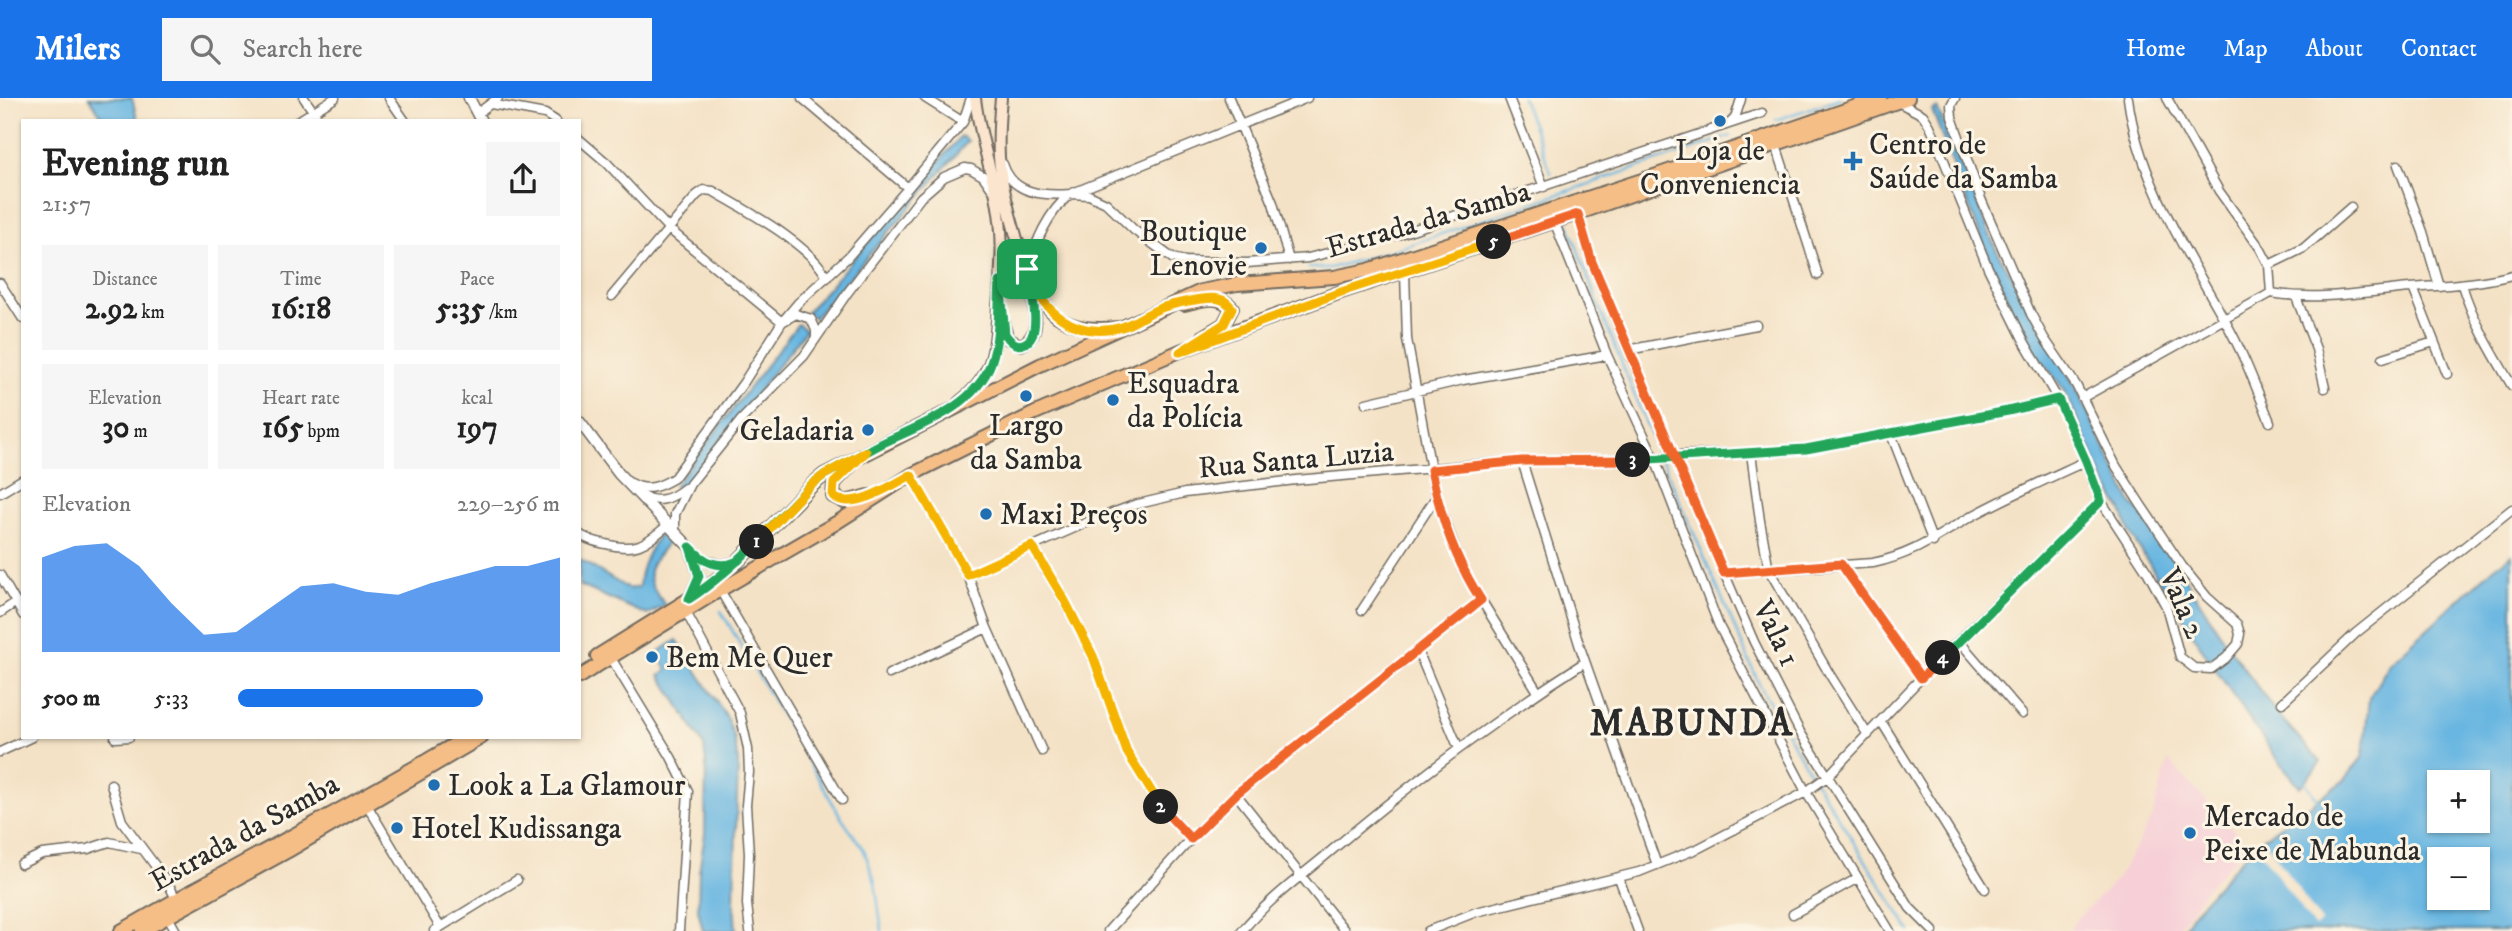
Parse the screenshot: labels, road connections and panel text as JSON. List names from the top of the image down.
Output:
{
  "streets": {
    "main road": ["Estrada da Samba"],
    "street": ["Rua Santa Luzia", "Vala 2", "Vala 1"]
  },
  "crossings": [
    ["Estrada da Samba", "Vala 2"],
    ["Estrada da Samba", "Vala 1"],
    ["Rua Santa Luzia", "Vala 2"],
    ["Rua Santa Luzia", "Vala 1"]
  ],
  "districts": ["MABUNDA"],
  "places": {
    "other": [
      "Loja de Conveniencia",
      "Boutique Lenovie",
      "Largo da Samba",
      "Esquadra da Polícia",
      "Geladaria",
      "Maxi Preços",
      "Bem Me Quer",
      "Look a La Glamour",
      "Hotel Kudissanga",
      "Mercado de Peixe de Mabunda"
    ],
    "health": ["Centro de Saúde da Samba"]
  },
  "page": {
    "header": "Milers",
    "search": "Search here",
    "nav": [
      "Home",
      "Map",
      "About",
      "Contact"
    ],
    "heading": ["Evening run", "21:57"],
    "pins": [
      "5",
      "3",
      "1",
      "4",
      "2"
    ],
    "stats": [
      ["Distance", "2.92 km"],
      ["Time", "16:18"],
      ["Pace", "5:35 /km"],
      ["Elevation", "30 m"],
      ["Heart rate", "165 bpm"],
      ["kcal", "197"]
    ],
    "chart": ["Elevation", "229–256 m"],
    "list": [
      {
        "name": "500 m",
        "note": "5:33"
      }
    ],
    "map_buttons": ["+", "−"]
  }
}
